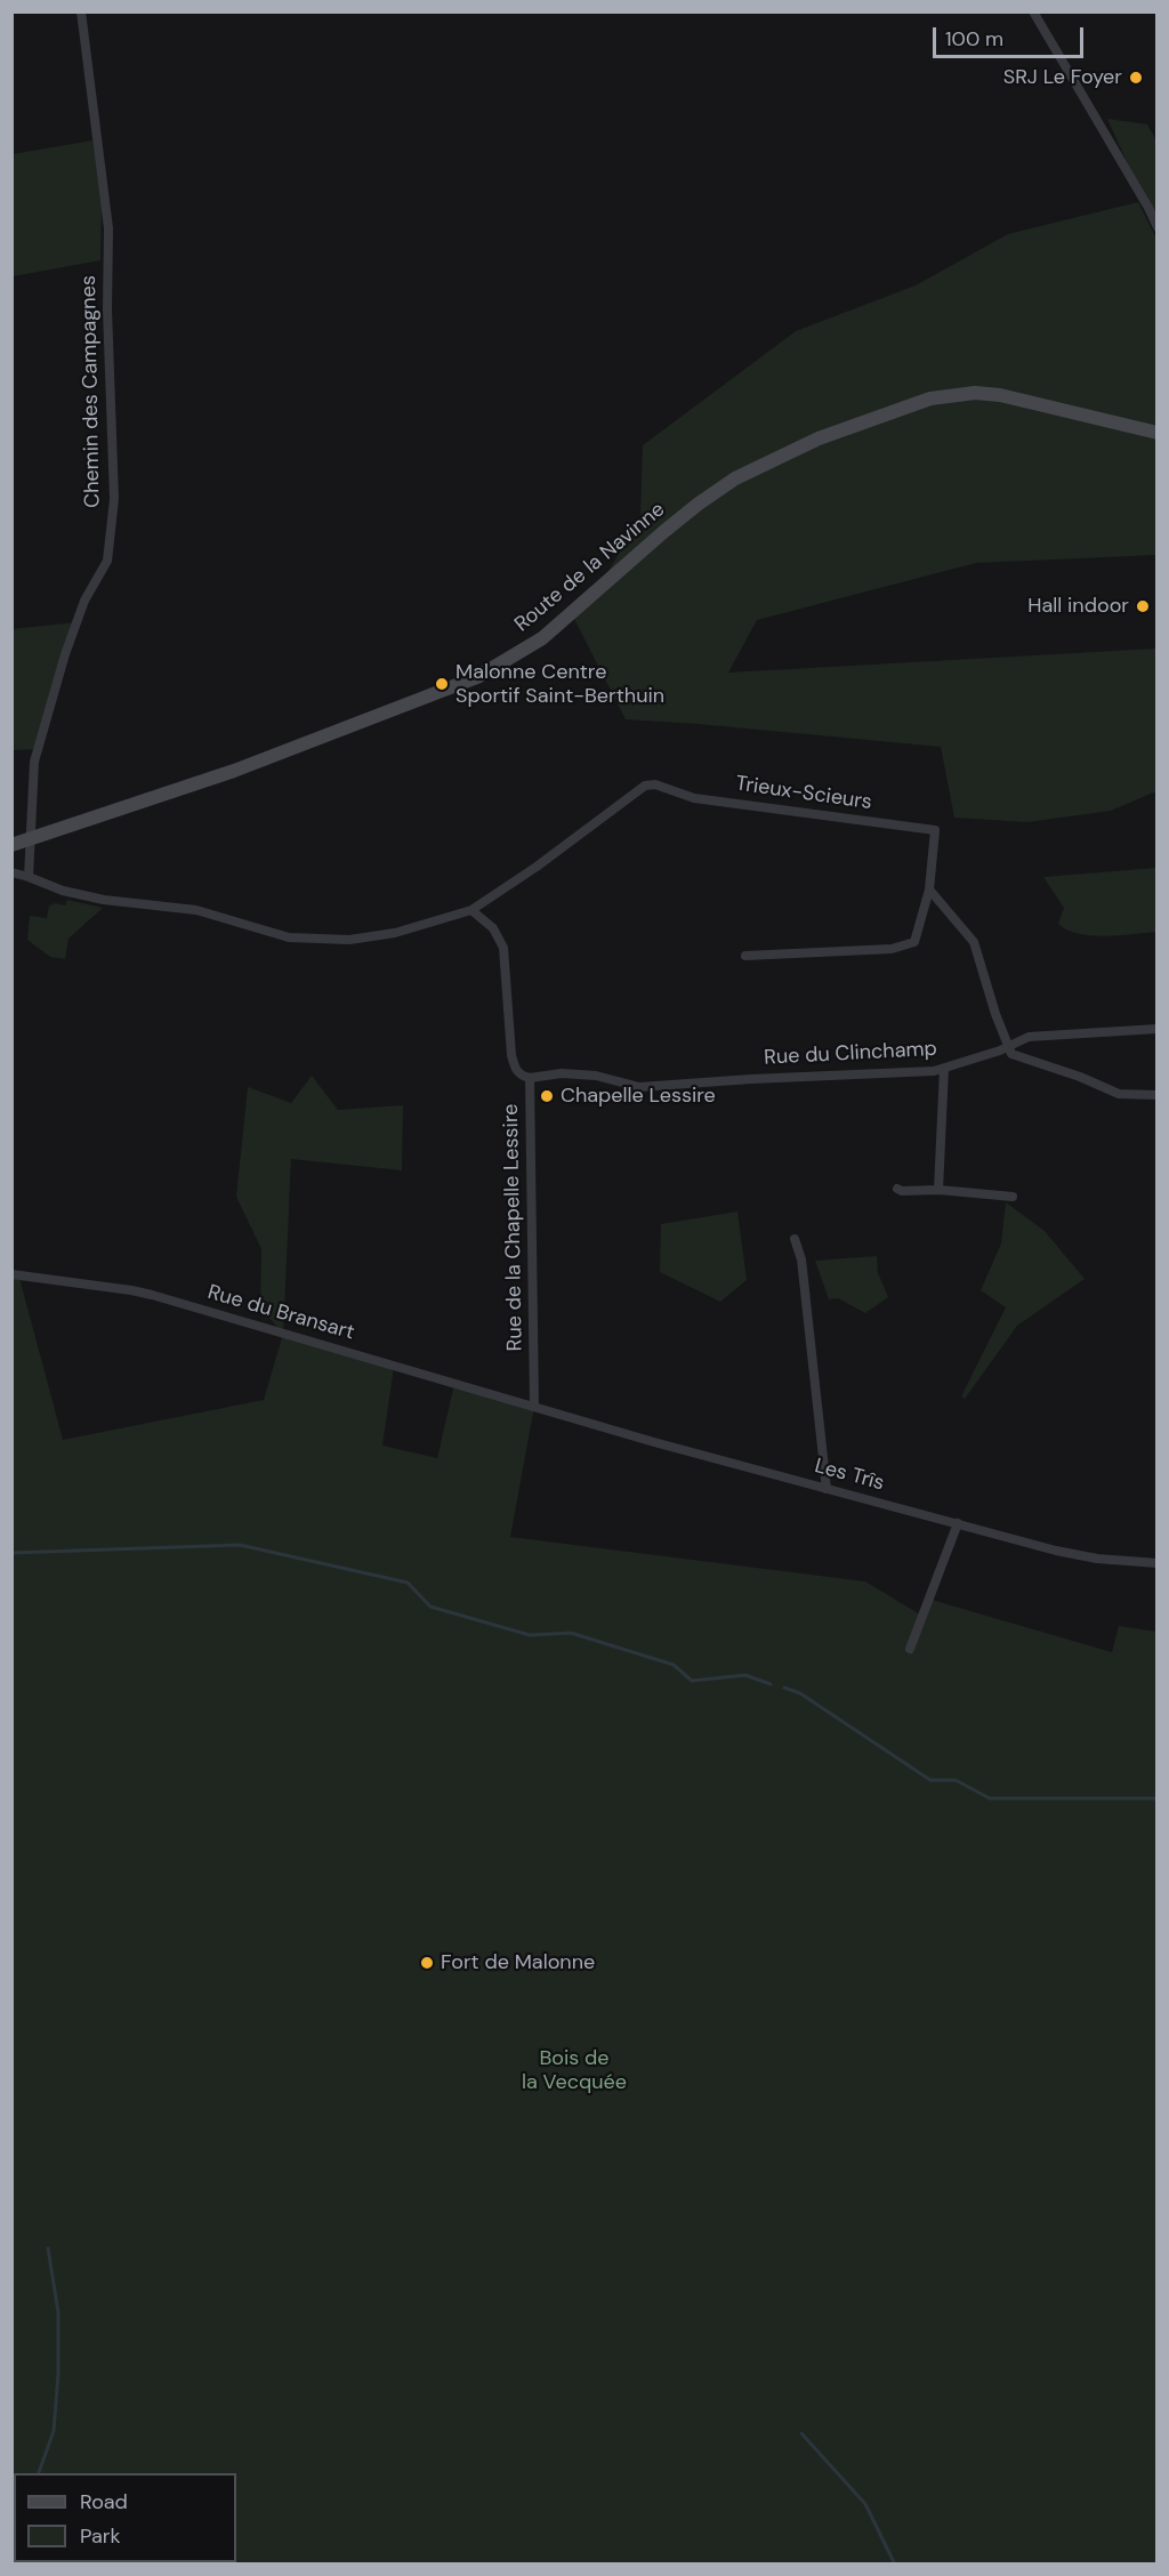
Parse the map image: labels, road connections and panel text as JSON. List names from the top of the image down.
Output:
{
  "streets": {
    "street": [
      "Chemin des Campagnes",
      "Route de la Navinne",
      "Trieux-Scieurs",
      "Rue du Clinchamp",
      "Rue de la Chapelle Lessire",
      "Rue du Bransart",
      "Les Trîs"
    ]
  },
  "crossings": [
    ["Chemin des Campagnes", "Route de la Navinne"],
    ["Trieux-Scieurs", "Rue de la Chapelle Lessire"],
    ["Rue du Clinchamp", "Rue de la Chapelle Lessire"],
    ["Rue de la Chapelle Lessire", "Rue du Bransart"],
    ["Rue de la Chapelle Lessire", "Les Trîs"],
    ["Rue du Bransart", "Les Trîs"]
  ],
  "parks": ["Bois de la Vecquée"],
  "places": [
    "SRJ Le Foyer",
    "Hall indoor",
    "Malonne Centre Sportif Saint-Berthuin",
    "Chapelle Lessire",
    "Fort de Malonne"
  ],
  "legend": ["Road", "Park"],
  "scale_bar": "100 m"
}
